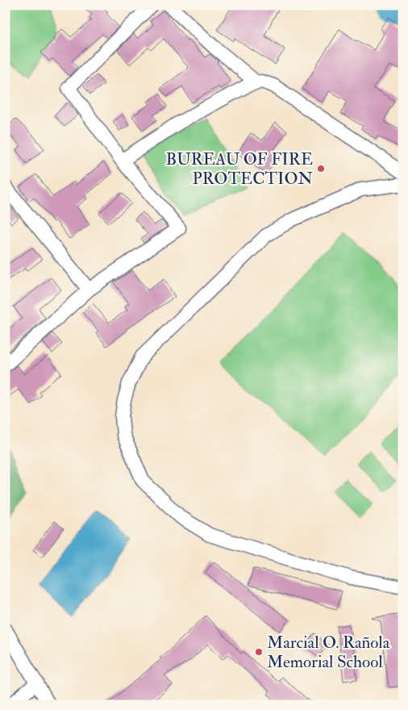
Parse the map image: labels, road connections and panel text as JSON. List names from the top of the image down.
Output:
{
  "places": ["BUREAU OF FIRE PROTECTION", "Marcial O. Rañola Memorial School"]
}
